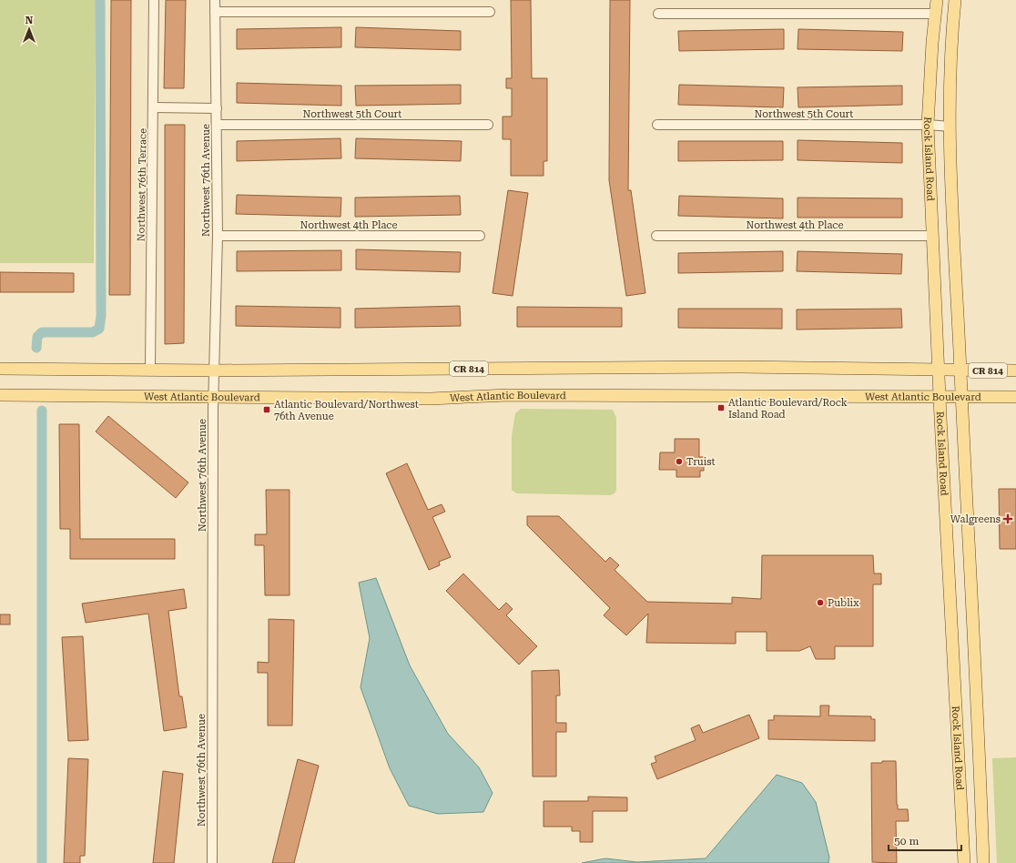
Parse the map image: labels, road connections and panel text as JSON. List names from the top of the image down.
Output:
{
  "streets": {
    "main road": ["Rock Island Road", "CR 814", "West Atlantic Boulevard"],
    "street": [
      "Northwest 5th Court",
      "Northwest 76th Avenue",
      "Northwest 76th Terrace",
      "Northwest 4th Place"
    ]
  },
  "crossings": [
    ["Northwest 5th Court", "Rock Island Road"],
    ["Northwest 5th Court", "Northwest 76th Avenue"],
    ["Rock Island Road", "Northwest 4th Place"],
    ["Rock Island Road", "CR 814"],
    ["Rock Island Road", "West Atlantic Boulevard"],
    ["Northwest 76th Avenue", "Northwest 4th Place"],
    ["Northwest 76th Avenue", "CR 814"],
    ["Northwest 76th Avenue", "West Atlantic Boulevard"],
    ["Northwest 76th Terrace", "CR 814"]
  ],
  "places": {
    "transit": ["Atlantic Boulevard/Rock Island Road", "Atlantic Boulevard/Northwest 76th Avenue"],
    "other": ["Truist", "Publix"],
    "health": ["Walgreens"]
  },
  "scale_bar": "50 m",
  "north": "top"
}
